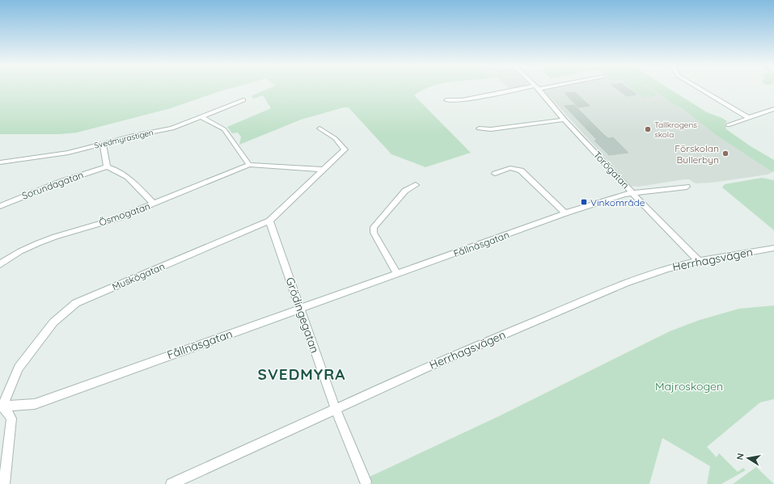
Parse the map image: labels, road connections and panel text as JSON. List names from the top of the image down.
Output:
{
  "streets": {
    "street": [
      "Svedmyrastigen",
      "Torögatan",
      "Sorundagatan",
      "Ösmogatan",
      "Fållnäsgatan",
      "Herrhagsvägen",
      "Muskögatan",
      "Grödingegatan"
    ]
  },
  "crossings": [
    ["Torögatan", "Fållnäsgatan"],
    ["Torögatan", "Herrhagsvägen"],
    ["Fållnäsgatan", "Muskögatan"],
    ["Fållnäsgatan", "Grödingegatan"],
    ["Herrhagsvägen", "Grödingegatan"],
    ["Muskögatan", "Grödingegatan"]
  ],
  "districts": ["SVEDMYRA"],
  "parks": ["Majroskogen"],
  "places": {
    "other": ["Tallkrogens skola", "Förskolan Bullerbyn"],
    "transit": ["Vinkområde"]
  },
  "north": "left"
}
